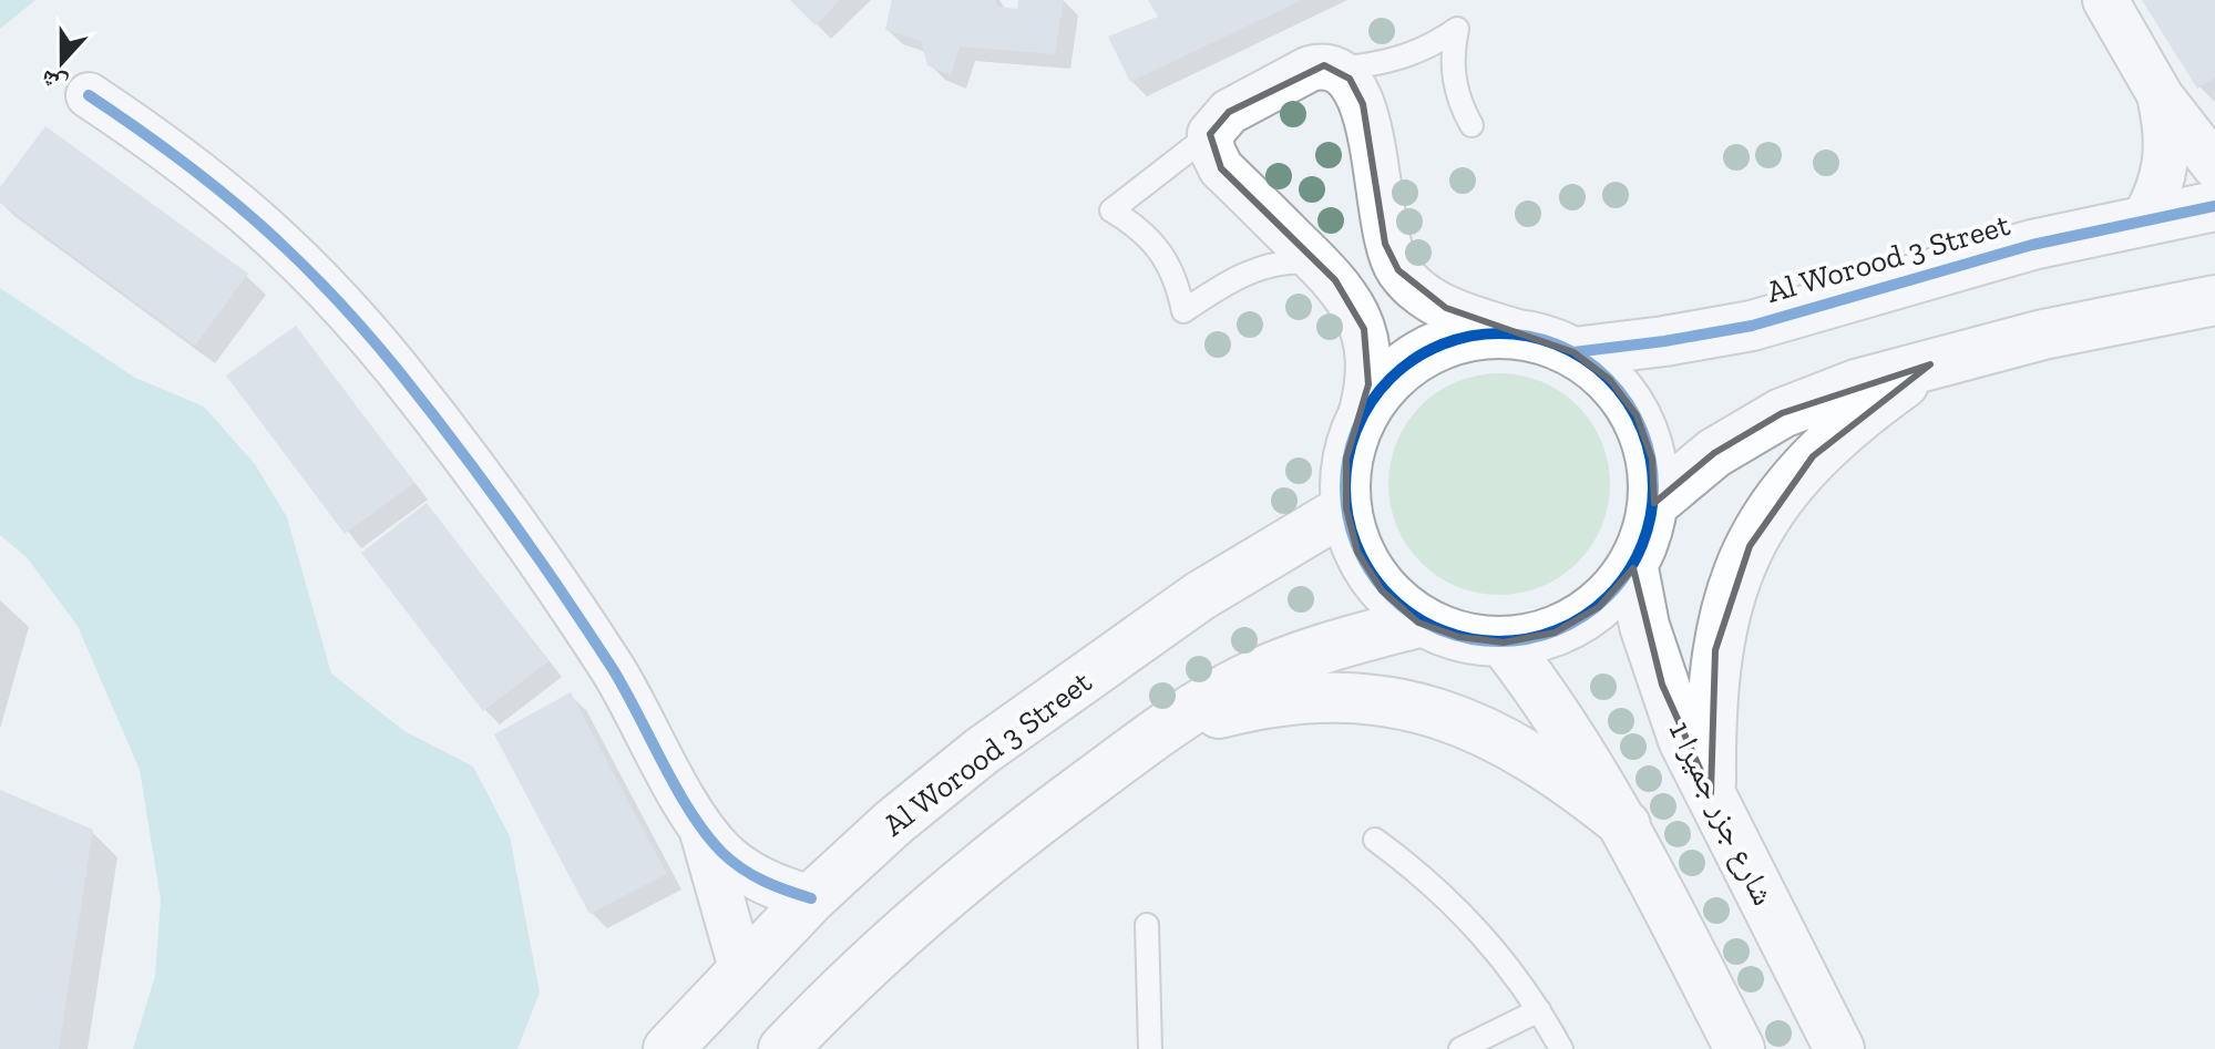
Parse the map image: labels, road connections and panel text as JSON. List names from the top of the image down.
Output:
{
  "streets": {
    "street": ["Al Worood 3 Street", "شارع جزر جميرا 1"]
  },
  "crossings": [
    ["Al Worood 3 Street", "شارع جزر جميرا 1"]
  ],
  "north": "bottom"
}
